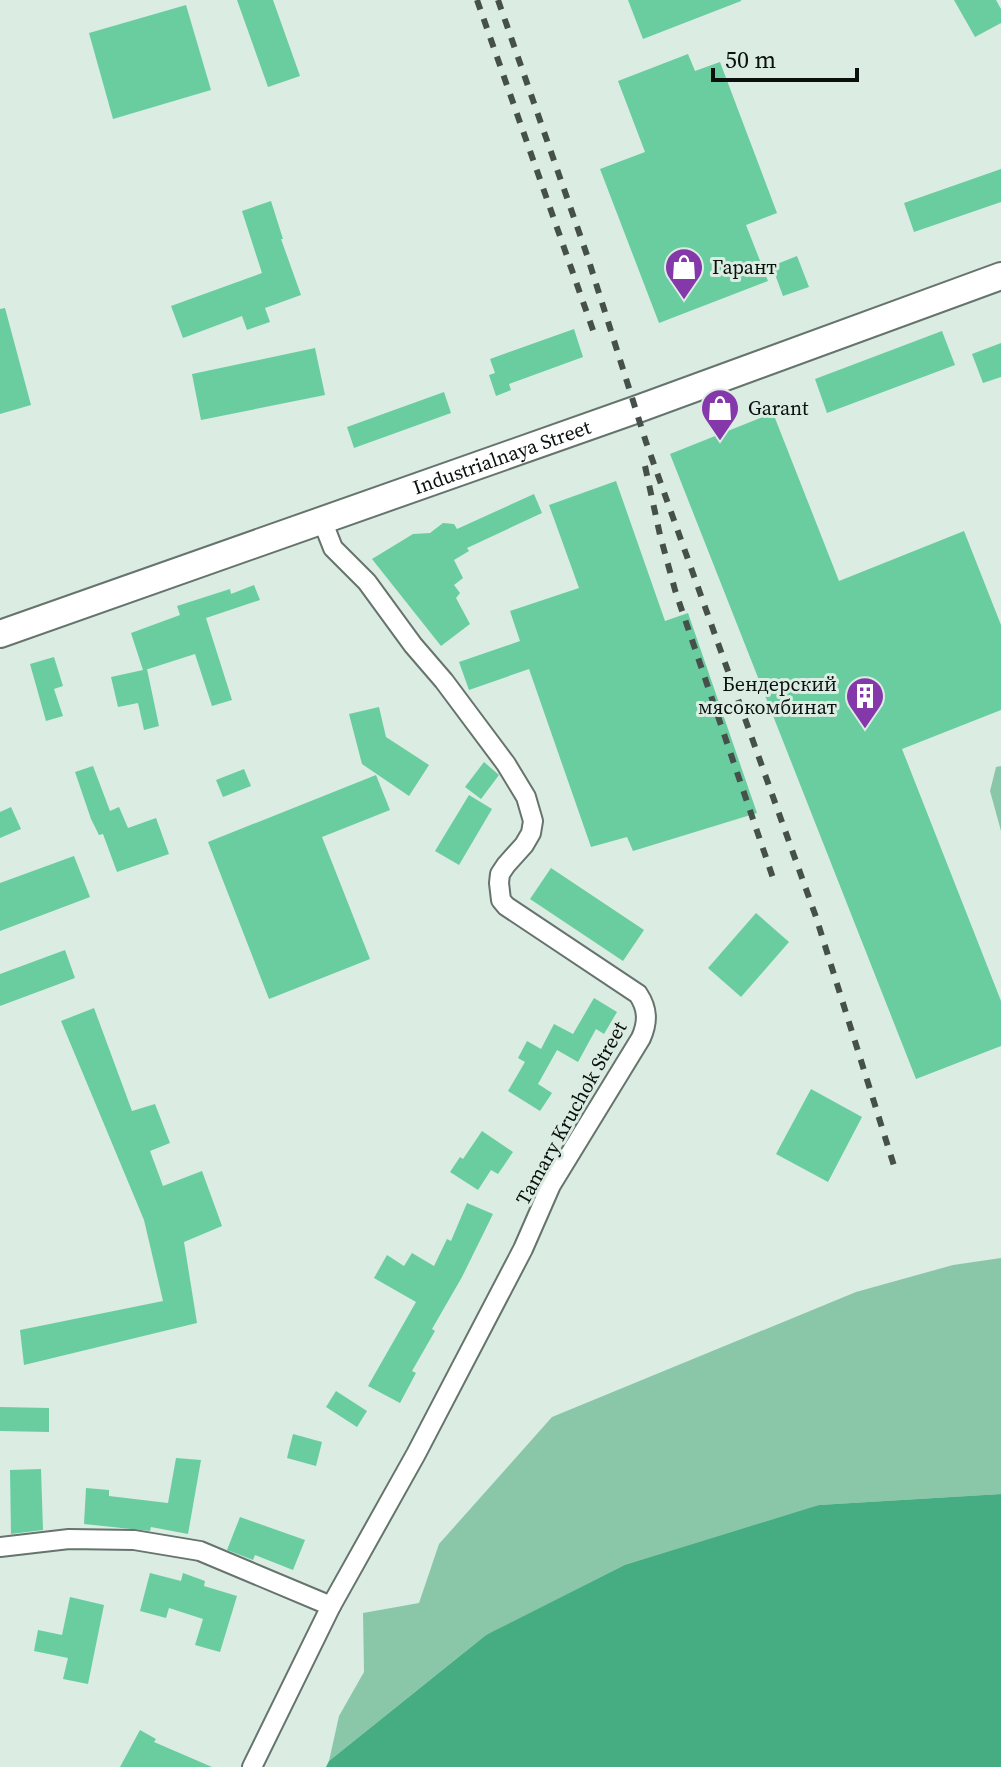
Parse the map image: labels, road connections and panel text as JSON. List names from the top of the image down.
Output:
{
  "streets": {
    "main road": ["Industrialnaya Street"],
    "street": ["Tamary Kruchok Street"]
  },
  "crossings": [
    ["Industrialnaya Street", "Tamary Kruchok Street"]
  ],
  "places": {
    "shop": ["Гарант", "Garant"],
    "building": ["Бендерский мясокомбинат"]
  },
  "scale_bar": "50 m"
}
